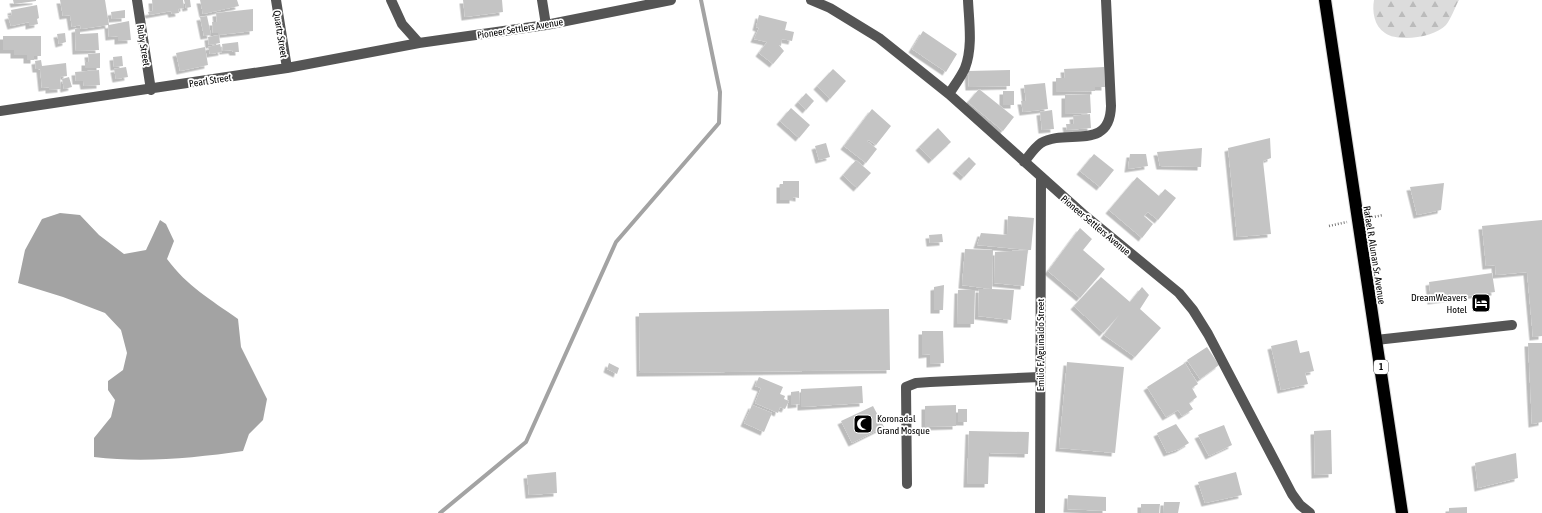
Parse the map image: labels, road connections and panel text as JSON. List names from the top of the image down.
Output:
{
  "streets": {
    "highway": ["Rafael R. Alunan Sr. Avenue", "1"],
    "street": [
      "Pioneer Settlers Avenue",
      "Quartz Street",
      "Ruby Street",
      "Pearl Street",
      "Emilio F. Aguinaldo Street"
    ]
  },
  "crossings": [
    ["Pioneer Settlers Avenue", "Pearl Street"],
    ["Pioneer Settlers Avenue", "Emilio F. Aguinaldo Street"],
    ["Quartz Street", "Pearl Street"],
    ["Ruby Street", "Pearl Street"]
  ],
  "places": {
    "hotel": ["DreamWeavers Hotel"],
    "mosque": ["Koronadal Grand Mosque"]
  }
}
